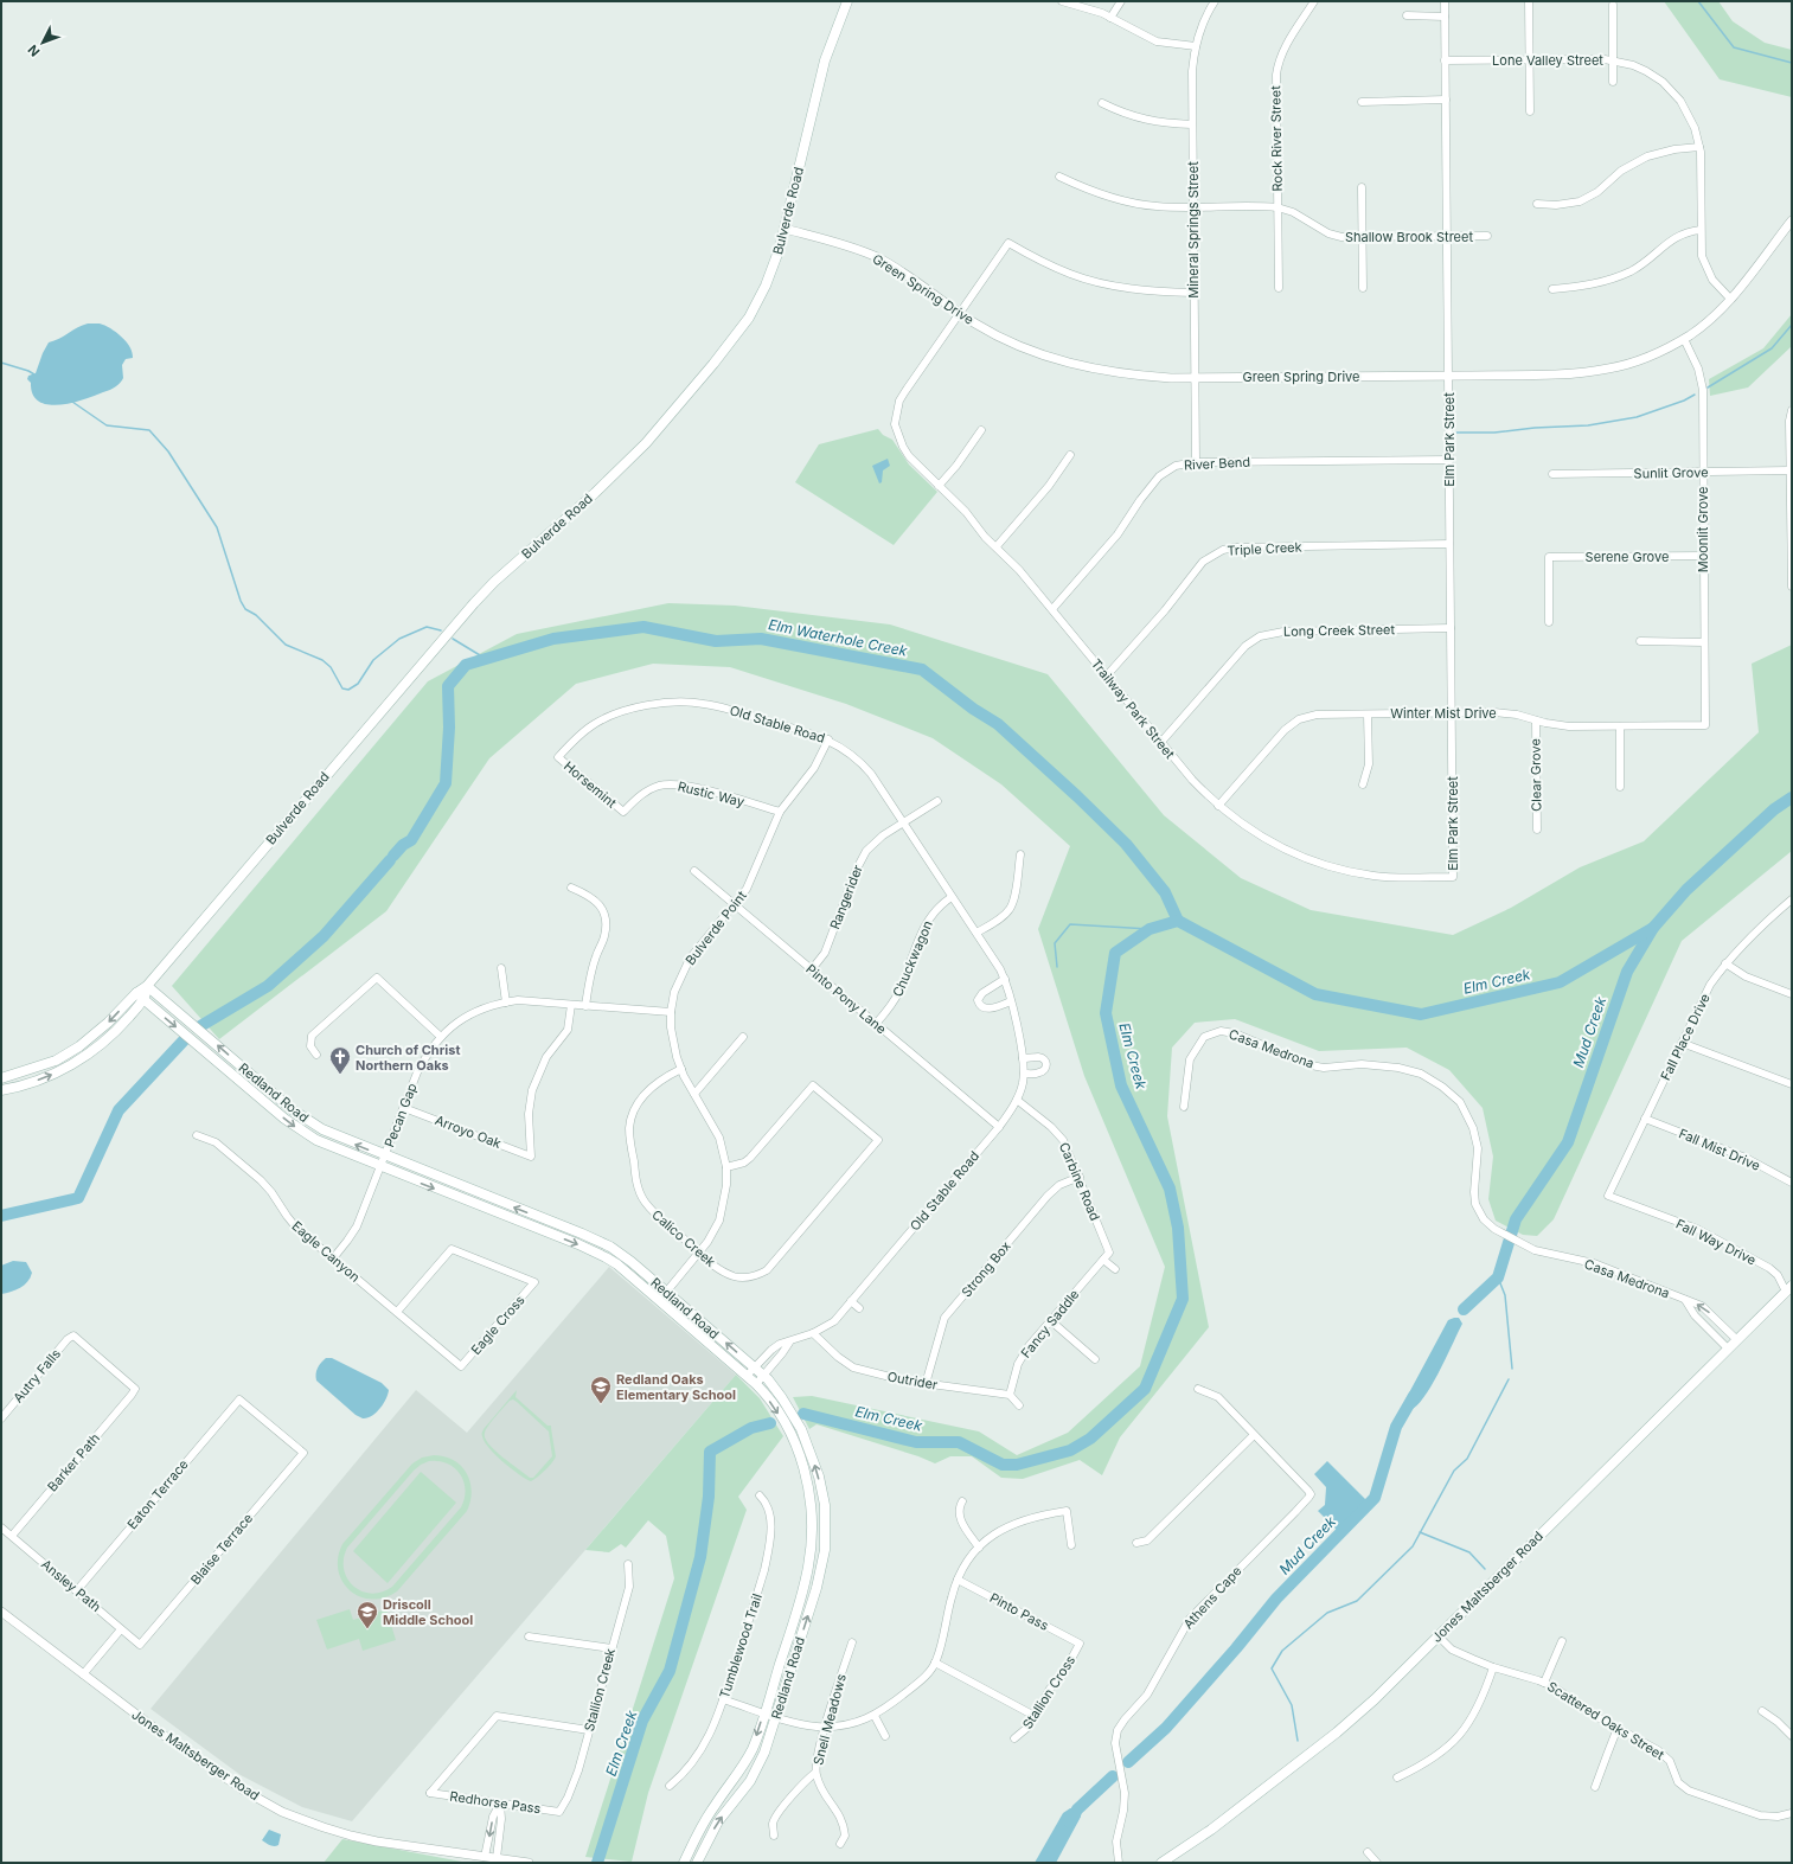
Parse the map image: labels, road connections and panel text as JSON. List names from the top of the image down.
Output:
{
  "streets": {
    "main road": ["Bulverde Road", "Redland Road", "Jones Maltsberger Road"],
    "street": [
      "Lone Valley Street",
      "Rock River Street",
      "Mineral Springs Street",
      "Shallow Brook Street",
      "Green Spring Drive",
      "Elm Park Street",
      "River Bend",
      "Sunlit Grove",
      "Moonlit Grove",
      "Triple Creek",
      "Serene Grove",
      "Long Creek Street",
      "Trailway Park Street",
      "Winter Mist Drive",
      "Old Stable Road",
      "Clear Grove",
      "Horsemint",
      "Rustic Way",
      "Rangerider",
      "Bulverde Point",
      "Chuckwagon",
      "Pinto Pony Lane",
      "Fall Place Drive",
      "Casa Medrona",
      "Pecan Gap",
      "Arroyo Oak",
      "Fall Mist Drive",
      "Carbine Road",
      "Calico Creek",
      "Fall Way Drive",
      "Eagle Canyon",
      "Strong Box",
      "Fancy Saddle",
      "Eagle Cross",
      "Autry Falls",
      "Outrider",
      "Barker Path",
      "Eaton Terrace",
      "Blaise Terrace",
      "Ansley Path",
      "Athens Cape",
      "Pinto Pass",
      "Tumblewood Trail",
      "Stallion Creek",
      "Stallion Cross",
      "Snell Meadows",
      "Scattered Oaks Street",
      "Redhorse Pass"
    ]
  },
  "crossings": [
    ["Lone Valley Street", "Green Spring Drive"],
    ["Lone Valley Street", "Elm Park Street"],
    ["Rock River Street", "Shallow Brook Street"],
    ["Bulverde Road", "Green Spring Drive"],
    ["Bulverde Road", "Redland Road"],
    ["Mineral Springs Street", "Shallow Brook Street"],
    ["Mineral Springs Street", "Green Spring Drive"],
    ["Mineral Springs Street", "River Bend"],
    ["Shallow Brook Street", "Elm Park Street"],
    ["Green Spring Drive", "Elm Park Street"],
    ["Green Spring Drive", "Moonlit Grove"],
    ["Green Spring Drive", "Trailway Park Street"],
    ["Elm Park Street", "River Bend"],
    ["Elm Park Street", "Triple Creek"],
    ["Elm Park Street", "Long Creek Street"],
    ["Elm Park Street", "Trailway Park Street"],
    ["Elm Park Street", "Winter Mist Drive"],
    ["River Bend", "Trailway Park Street"],
    ["Sunlit Grove", "Moonlit Grove"],
    ["Moonlit Grove", "Serene Grove"],
    ["Moonlit Grove", "Winter Mist Drive"],
    ["Triple Creek", "Trailway Park Street"],
    ["Long Creek Street", "Trailway Park Street"],
    ["Trailway Park Street", "Winter Mist Drive"],
    ["Winter Mist Drive", "Clear Grove"],
    ["Old Stable Road", "Horsemint"],
    ["Old Stable Road", "Rangerider"],
    ["Old Stable Road", "Bulverde Point"],
    ["Old Stable Road", "Chuckwagon"],
    ["Old Stable Road", "Pinto Pony Lane"],
    ["Old Stable Road", "Redland Road"],
    ["Old Stable Road", "Carbine Road"],
    ["Old Stable Road", "Outrider"],
    ["Horsemint", "Rustic Way"],
    ["Rustic Way", "Bulverde Point"],
    ["Rangerider", "Pinto Pony Lane"],
    ["Bulverde Point", "Pinto Pony Lane"],
    ["Bulverde Point", "Redland Road"],
    ["Bulverde Point", "Pecan Gap"],
    ["Bulverde Point", "Calico Creek"],
    ["Chuckwagon", "Pinto Pony Lane"],
    ["Fall Place Drive", "Fall Mist Drive"],
    ["Fall Place Drive", "Fall Way Drive"],
    ["Casa Medrona", "Jones Maltsberger Road"],
    ["Redland Road", "Pecan Gap"],
    ["Pecan Gap", "Arroyo Oak"],
    ["Pecan Gap", "Eagle Canyon"],
    ["Carbine Road", "Strong Box"],
    ["Carbine Road", "Fancy Saddle"],
    ["Fall Way Drive", "Jones Maltsberger Road"],
    ["Eagle Canyon", "Eagle Cross"],
    ["Strong Box", "Outrider"],
    ["Fancy Saddle", "Outrider"],
    ["Autry Falls", "Barker Path"],
    ["Barker Path", "Ansley Path"],
    ["Eaton Terrace", "Blaise Terrace"],
    ["Eaton Terrace", "Ansley Path"],
    ["Blaise Terrace", "Ansley Path"],
    ["Jones Maltsberger Road", "Scattered Oaks Street"],
    ["Pinto Pass", "Stallion Cross"],
    ["Stallion Creek", "Redhorse Pass"]
  ],
  "water": ["Elm Waterhole Creek", "Elm Creek", "Mud Creek"],
  "places": {
    "church": ["Church of Christ Northern Oaks"],
    "school or university": ["Redland Oaks Elementary School", "Driscoll Middle School"]
  },
  "north": "bottom left"
}
